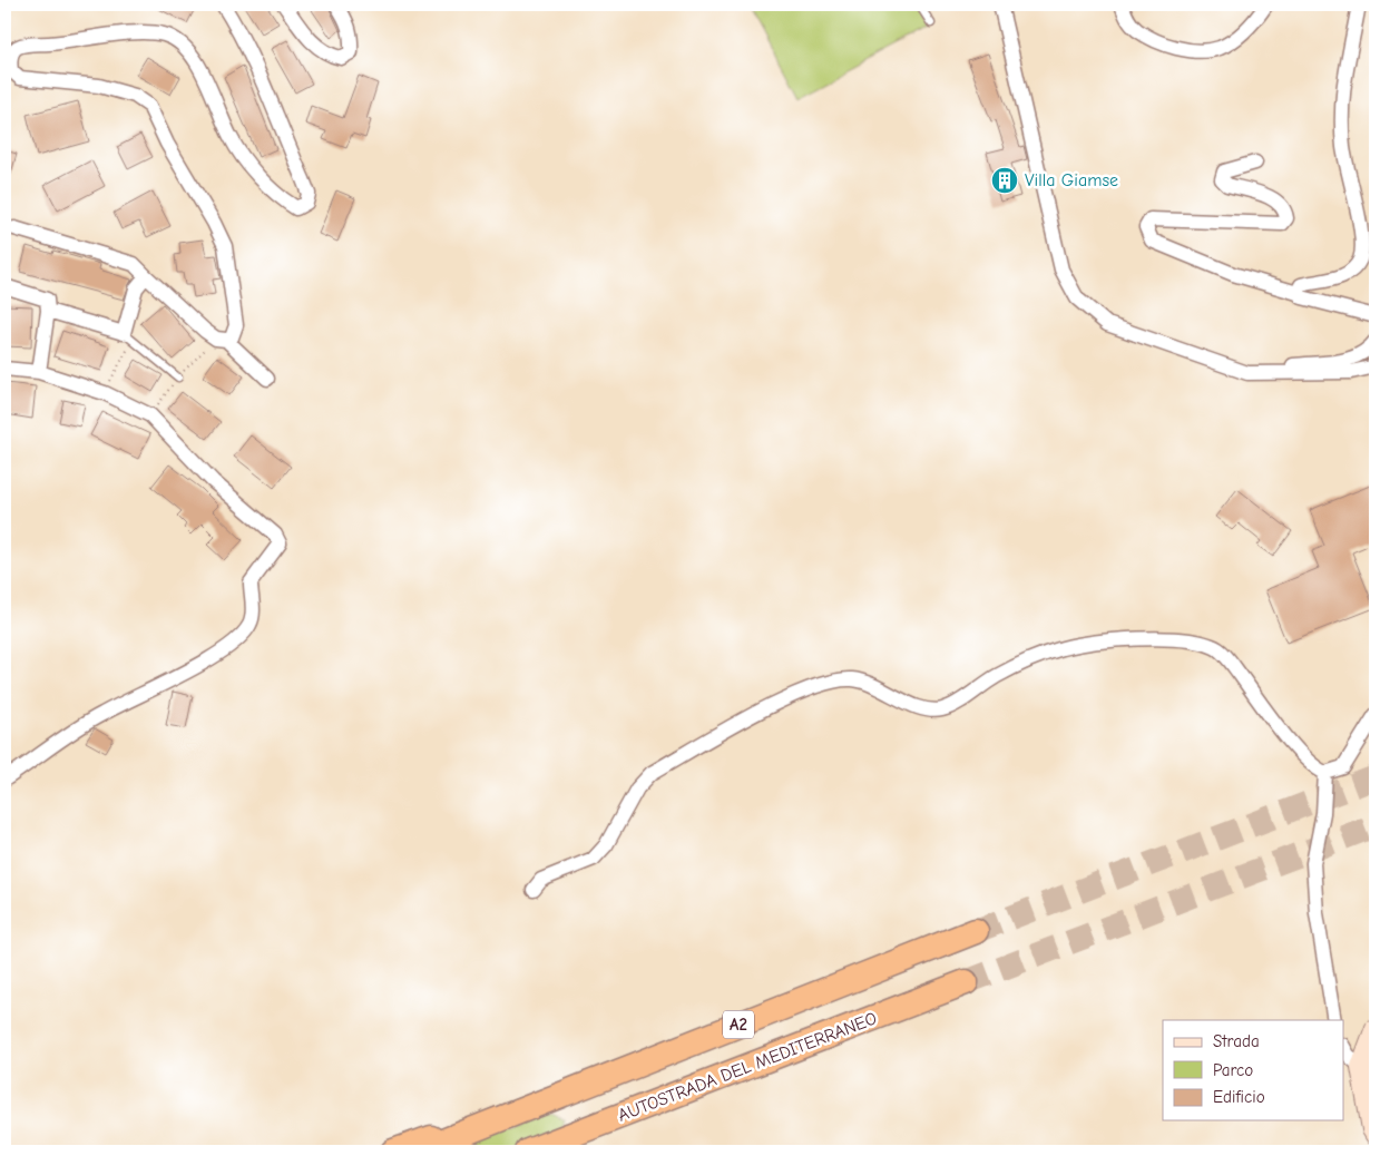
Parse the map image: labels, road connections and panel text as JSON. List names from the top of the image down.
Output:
{
  "streets": {
    "highway": ["A2", "AUTOSTRADA DEL MEDITERRANEO"]
  },
  "places": {
    "building": ["Villa Giamse"]
  },
  "legend": ["Strada", "Parco", "Edificio"]
}
